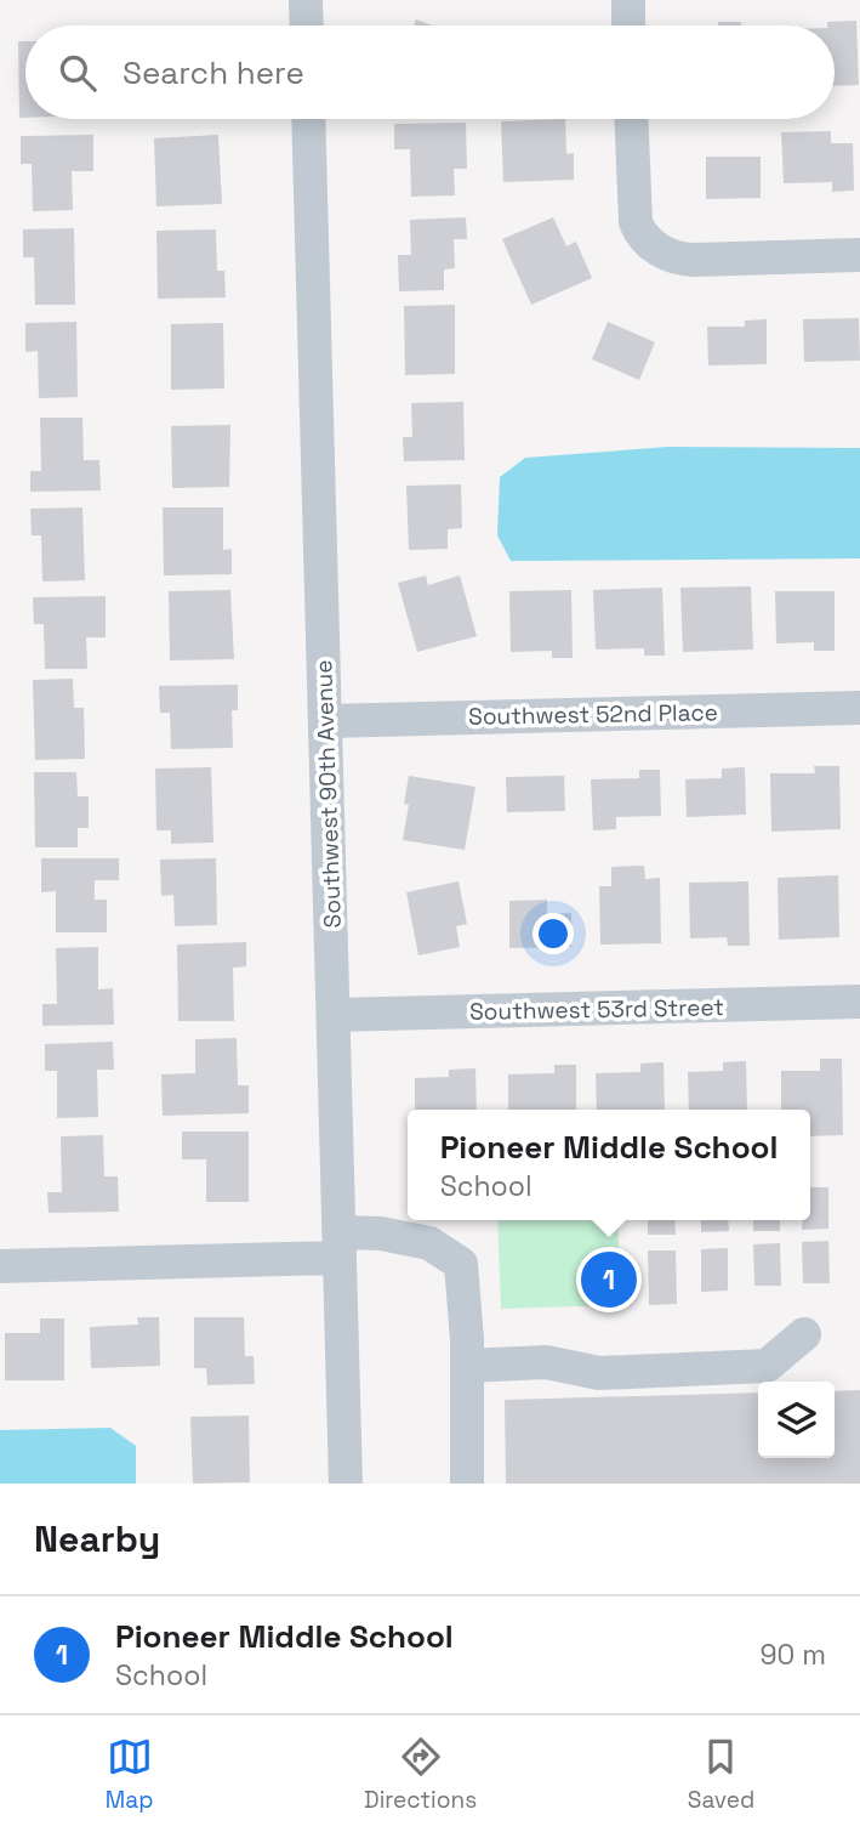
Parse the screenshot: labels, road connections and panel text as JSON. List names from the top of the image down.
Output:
{
  "streets": {
    "street": ["Southwest 52nd Place", "Southwest 90th Avenue", "Southwest 53rd Street"]
  },
  "crossings": [
    ["Southwest 52nd Place", "Southwest 90th Avenue"],
    ["Southwest 90th Avenue", "Southwest 53rd Street"]
  ],
  "page": {
    "search": "Search here",
    "popup": ["Pioneer Middle School", "School"],
    "pins": "1",
    "heading": "Nearby",
    "list": [
      {
        "mark": "1",
        "name": "Pioneer Middle School",
        "note": "School",
        "value": "90 m"
      }
    ],
    "nav": ["Map", "Directions", "Saved"]
  }
}
